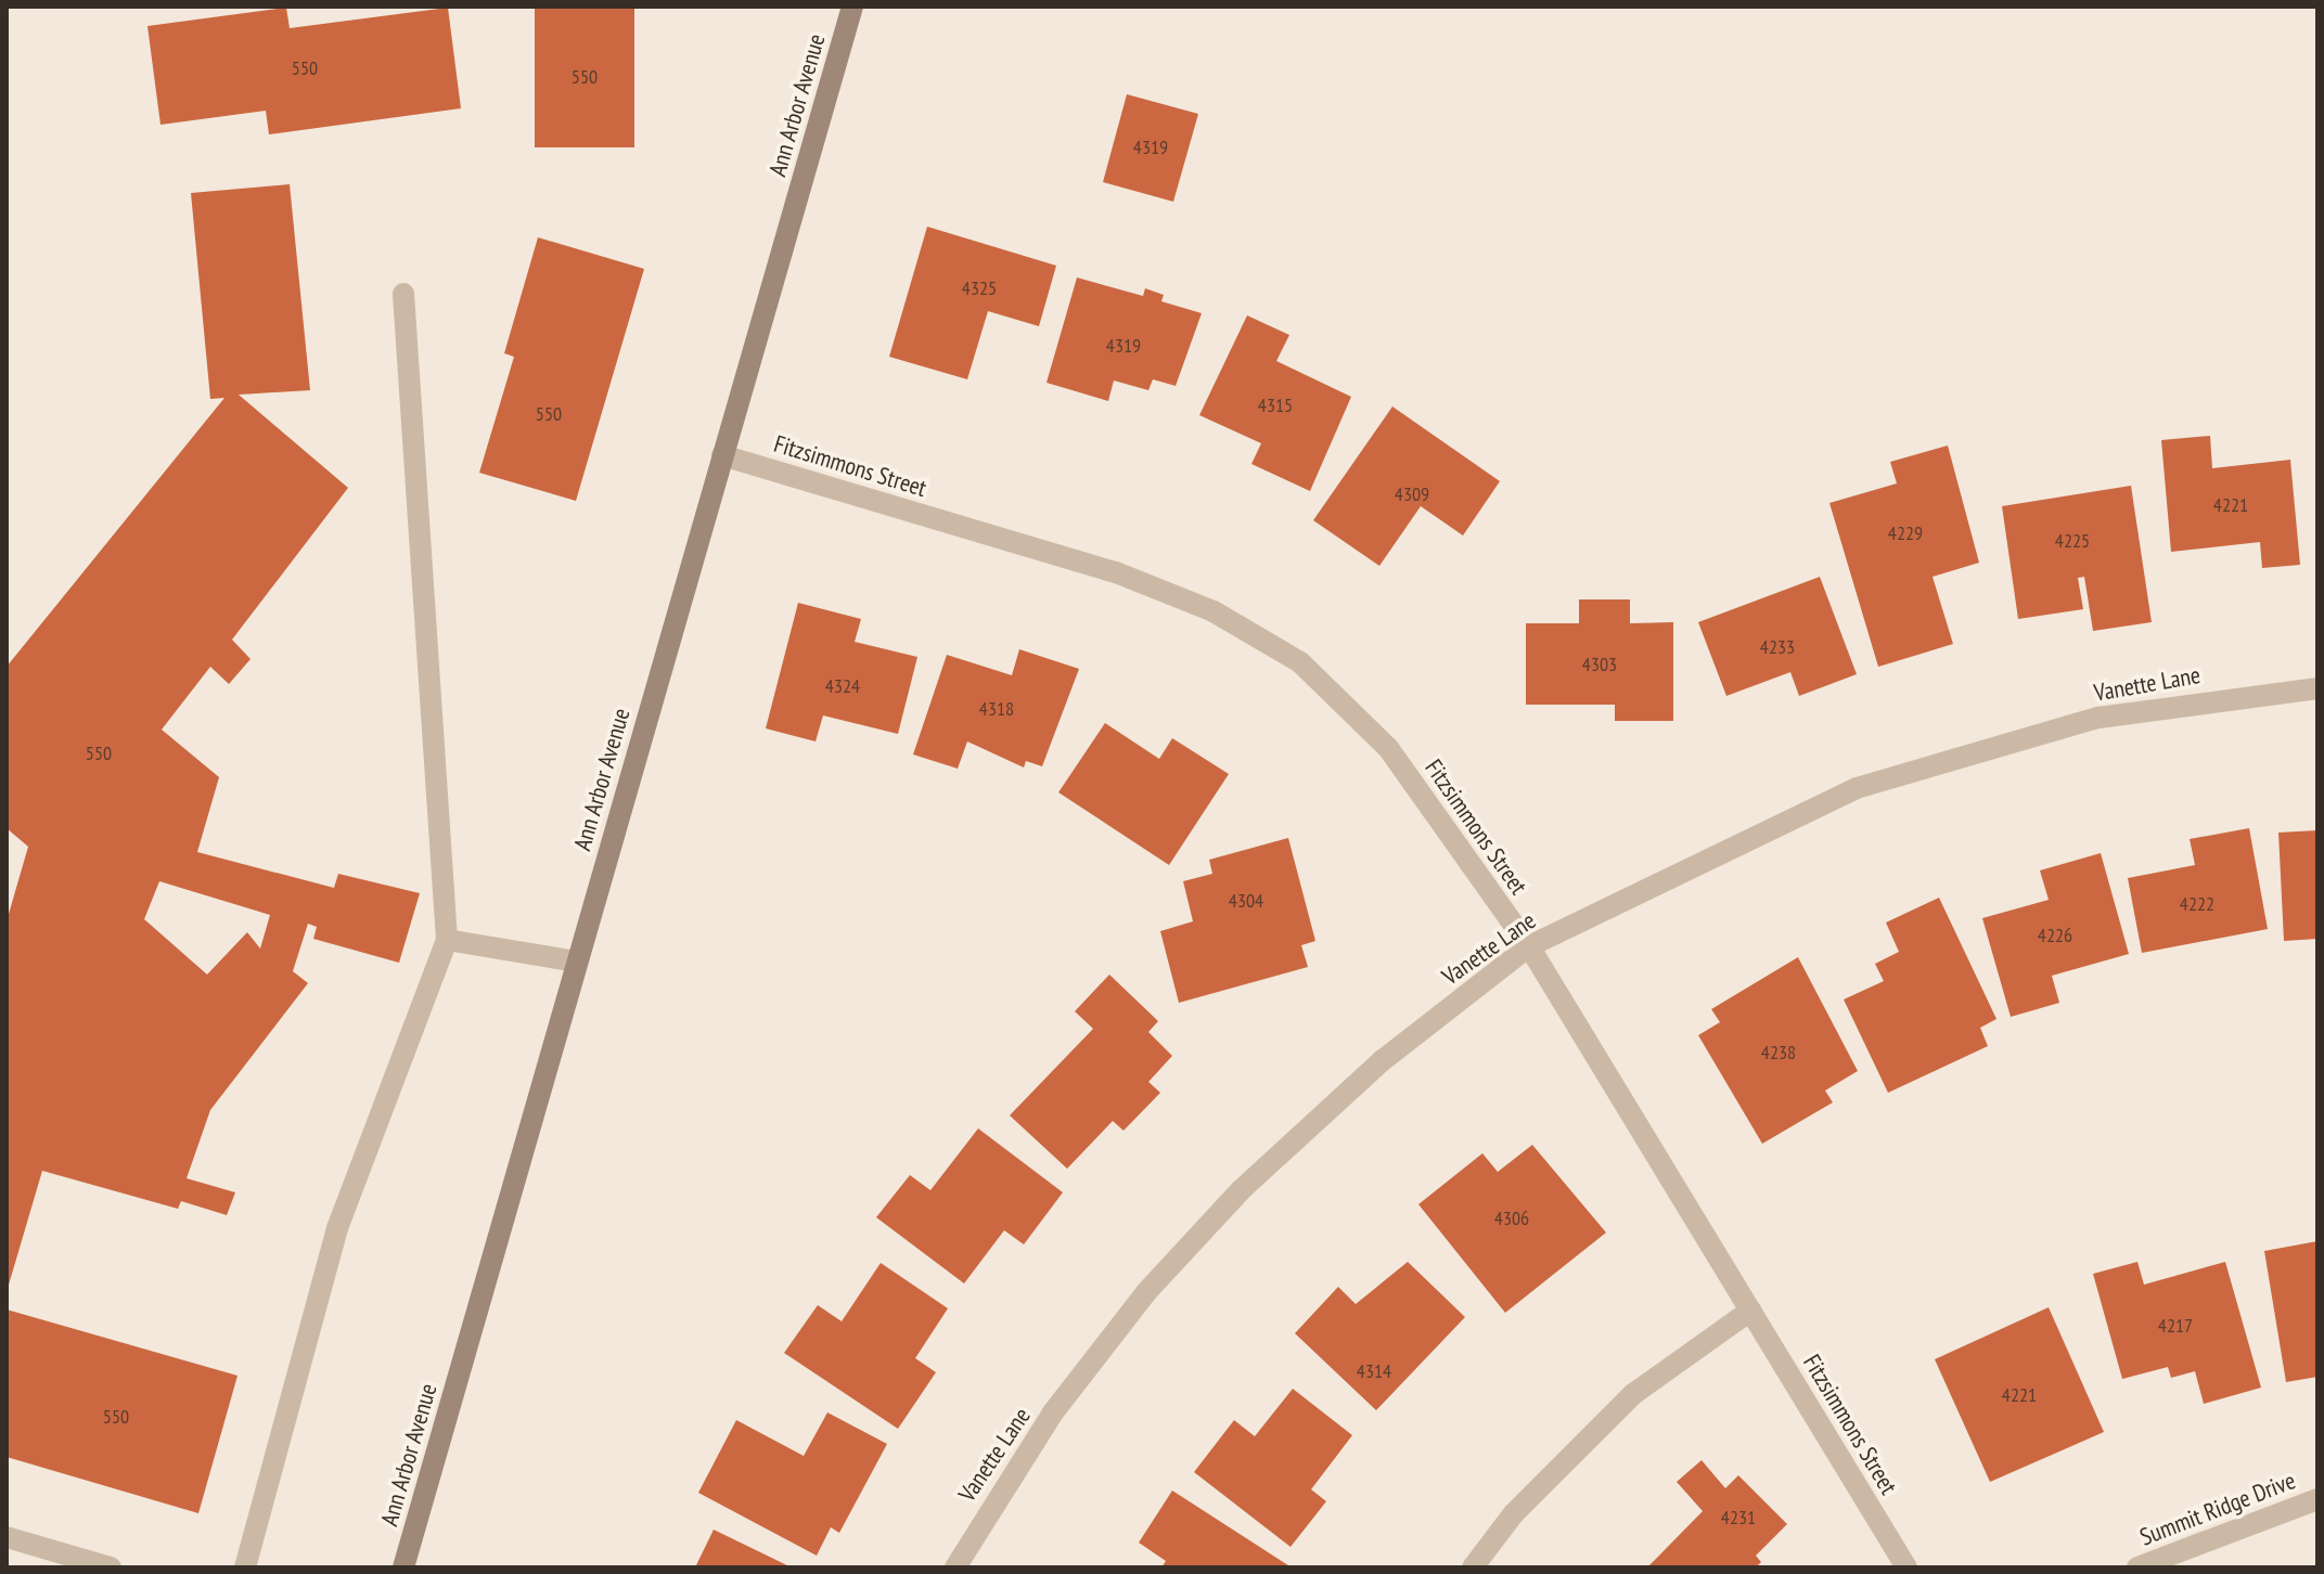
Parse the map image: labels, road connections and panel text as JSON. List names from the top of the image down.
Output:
{
  "streets": {
    "street": [
      "Ann Arbor Avenue",
      "Fitzsimmons Street",
      "Vanette Lane",
      "Summit Ridge Drive"
    ]
  },
  "crossings": [
    ["Ann Arbor Avenue", "Fitzsimmons Street"],
    ["Fitzsimmons Street", "Vanette Lane"]
  ],
  "house_numbers": [
    "550",
    "550",
    "4319",
    "4325",
    "4319",
    "4315",
    "550",
    "4309",
    "4221",
    "4229",
    "4225",
    "4233",
    "4303",
    "4324",
    "4318",
    "550",
    "4304",
    "4222",
    "4226",
    "4238",
    "4306",
    "4217",
    "4314",
    "4221",
    "550",
    "4231"
  ]
}
